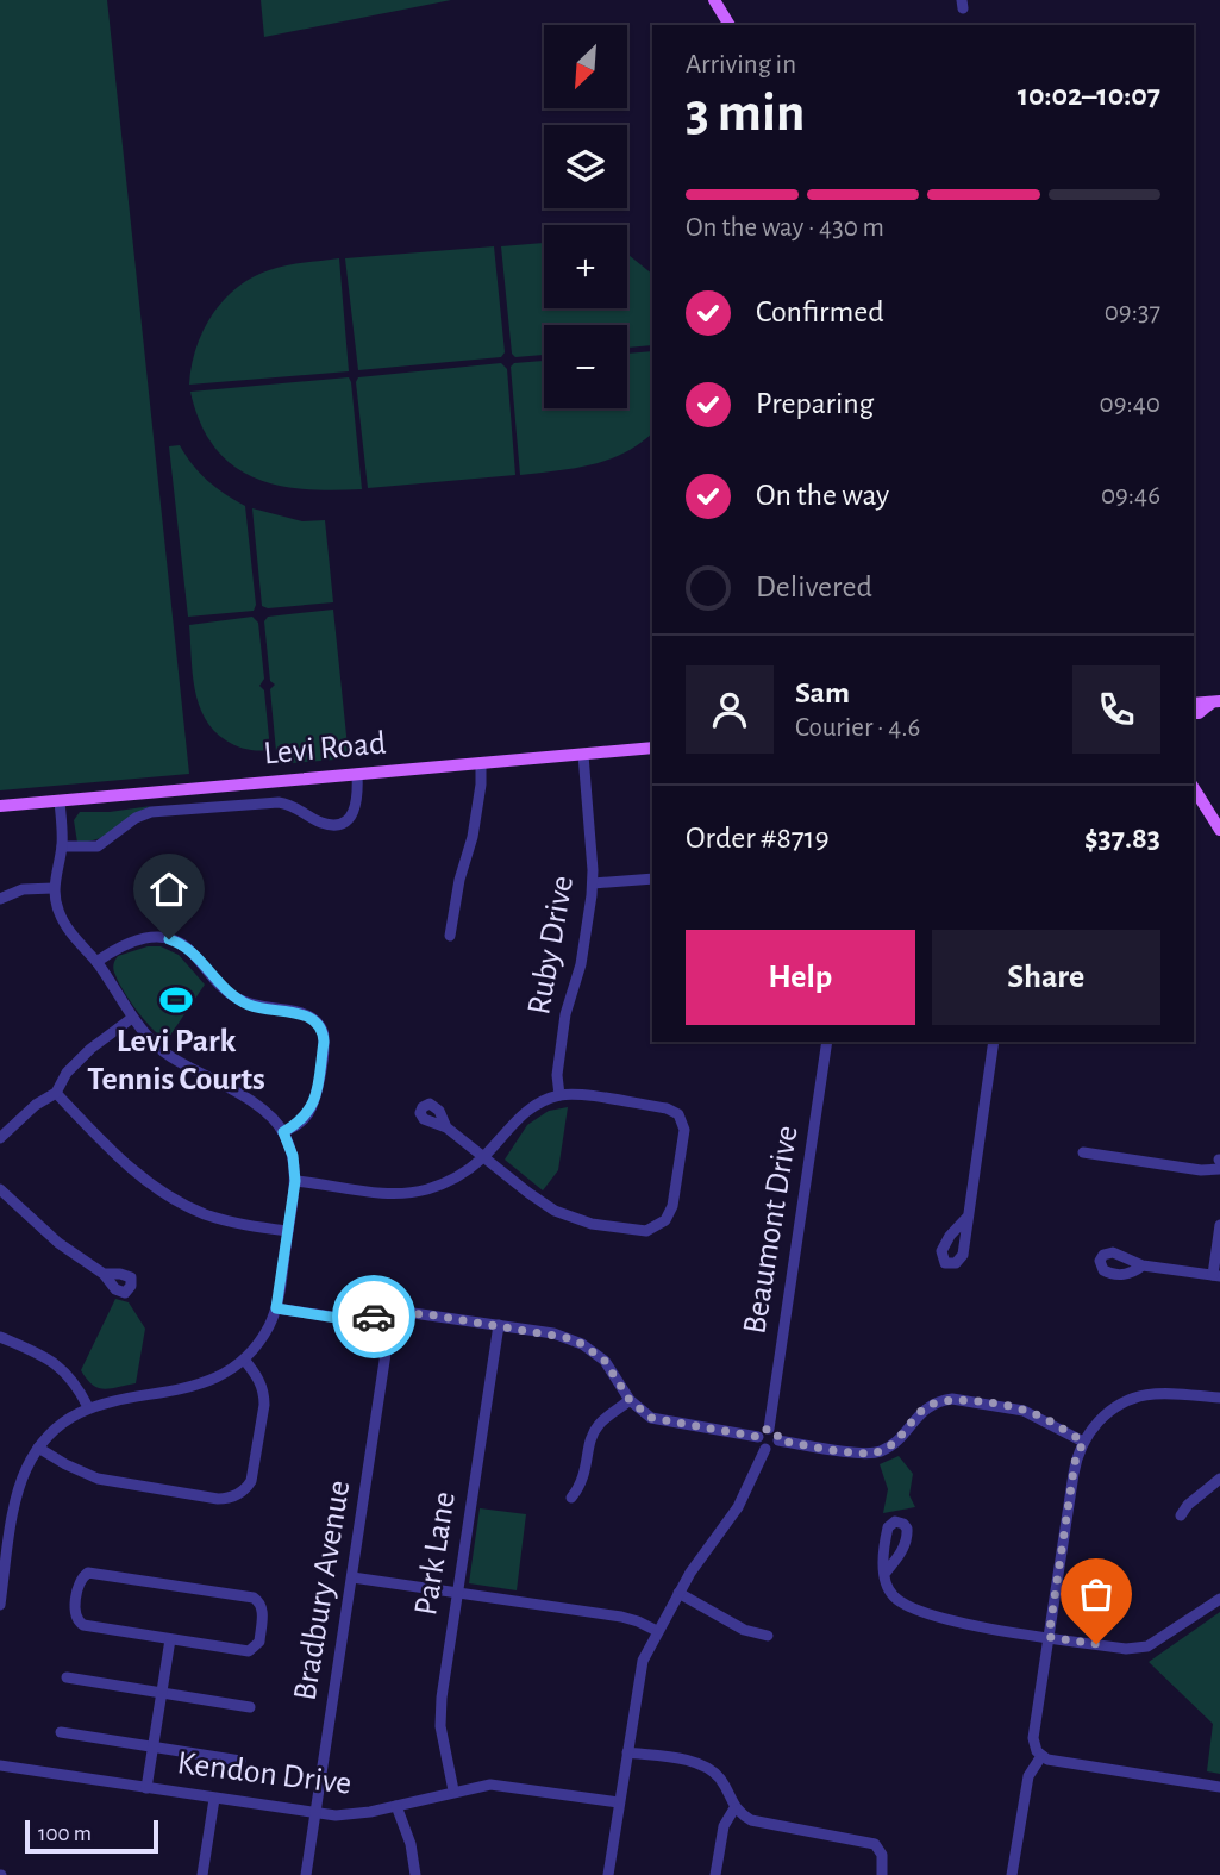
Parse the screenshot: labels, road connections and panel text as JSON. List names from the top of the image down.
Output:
{
  "streets": {
    "main road": ["Levi Road"],
    "street": [
      "Ruby Drive",
      "Beaumont Drive",
      "Park Lane",
      "Bradbury Avenue",
      "Kendon Drive"
    ]
  },
  "crossings": [
    ["Levi Road", "Ruby Drive"],
    ["Park Lane", "Kendon Drive"],
    ["Bradbury Avenue", "Kendon Drive"]
  ],
  "places": {
    "sports": ["Levi Park Tennis Courts"]
  },
  "scale_bar": "100 m",
  "north": "bottom left",
  "page": {
    "map_buttons": ["+", "−"],
    "heading": ["3 min", "Arriving in", "10:02–10:07"],
    "panel": [
      "Sam",
      "Courier · 4.6",
      "Order #8719",
      "$37.83"
    ],
    "bar": "On the way · 430 m",
    "list": [
      ["Confirmed", "09:37"],
      ["Preparing", "09:40"],
      ["On the way", "09:46"],
      "Delivered"
    ],
    "buttons": ["Help", "Share"],
    "scale": "100 m"
  }
}
